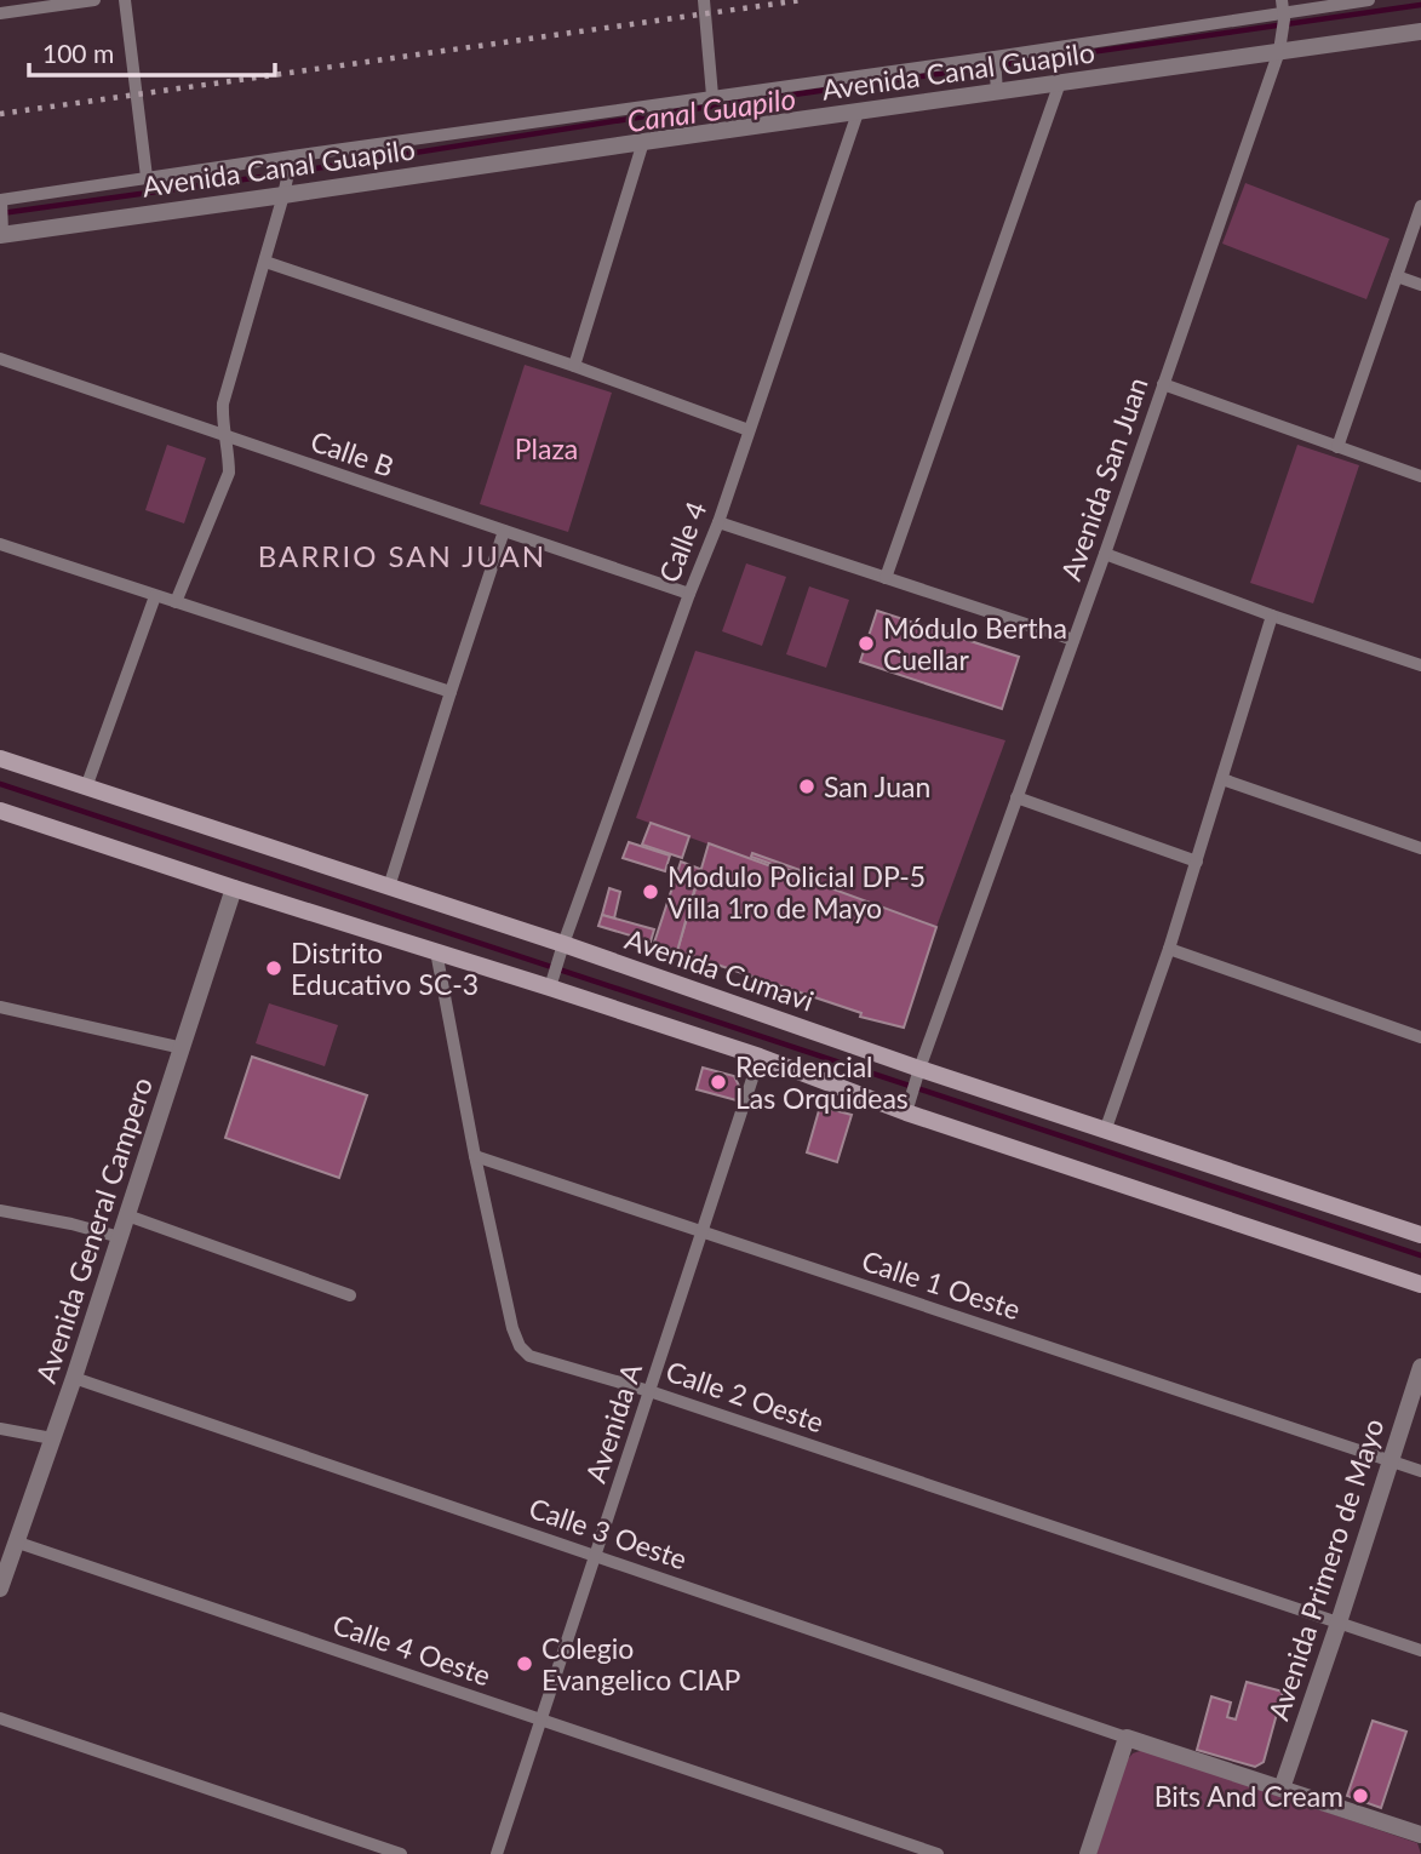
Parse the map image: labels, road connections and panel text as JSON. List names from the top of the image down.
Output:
{
  "streets": {
    "main road": ["Avenida Cumavi"],
    "street": [
      "Avenida Canal Guapilo",
      "Calle B",
      "Avenida San Juan",
      "Calle 4",
      "Avenida General Campero",
      "Calle 1 Oeste",
      "Calle 2 Oeste",
      "Avenida A",
      "Calle 3 Oeste",
      "Avenida Primero de Mayo",
      "Calle 4 Oeste"
    ]
  },
  "crossings": [
    ["Avenida Canal Guapilo", "Avenida San Juan"],
    ["Avenida Canal Guapilo", "Calle 4"],
    ["Calle B", "Calle 4"],
    ["Avenida San Juan", "Avenida Cumavi"],
    ["Calle 4", "Avenida Cumavi"],
    ["Avenida General Campero", "Calle 3 Oeste"],
    ["Avenida General Campero", "Calle 4 Oeste"],
    ["Calle 1 Oeste", "Calle 2 Oeste"],
    ["Calle 1 Oeste", "Avenida A"],
    ["Calle 1 Oeste", "Avenida Primero de Mayo"],
    ["Calle 2 Oeste", "Avenida A"],
    ["Calle 2 Oeste", "Avenida Primero de Mayo"],
    ["Avenida A", "Calle 3 Oeste"],
    ["Avenida A", "Calle 4 Oeste"]
  ],
  "districts": ["BARRIO SAN JUAN"],
  "water": ["Canal Guapilo"],
  "parks": ["Plaza"],
  "places": [
    "Módulo Bertha Cuellar",
    "San Juan",
    "Modulo Policial DP-5 Villa 1ro de Mayo",
    "Distrito Educativo SC-3",
    "Recidencial Las Orquideas",
    "Colegio Evangelico CIAP",
    "Bits And Cream"
  ],
  "scale_bar": "100 m"
}
